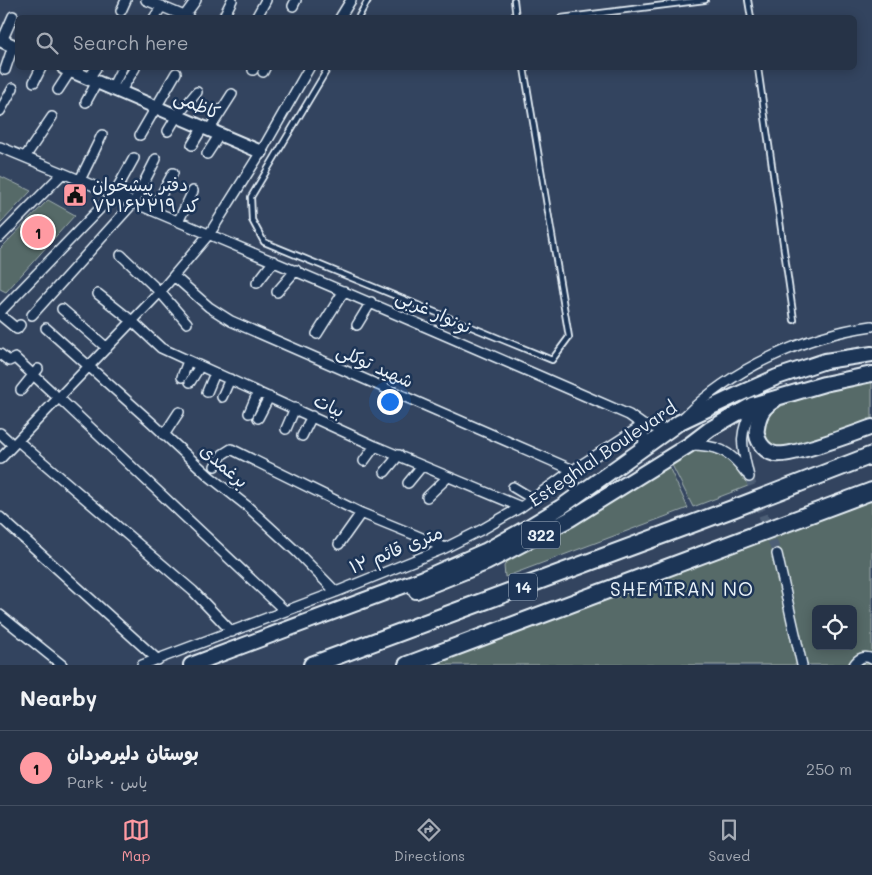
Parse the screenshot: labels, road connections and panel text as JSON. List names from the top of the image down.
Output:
{
  "streets": {
    "highway": ["14"],
    "main road": ["Esteghlal Boulevard", "322"],
    "street": [
      "کاظمی",
      "نونوار غربی",
      "شهید توکلی",
      "بیات",
      "برغمدی",
      "۱۲ متری قائم"
    ]
  },
  "crossings": [
    ["نونوار غربی", "۱۲ متری قائم"],
    ["شهید توکلی", "۱۲ متری قائم"],
    ["بیات", "۱۲ متری قائم"],
    ["برغمدی", "۱۲ متری قائم"]
  ],
  "districts": ["SHEMIRAN NO"],
  "places": {
    "public building": ["دفتر پیشخوان کد ۷۲۱۶۲۲۱۹"]
  },
  "page": {
    "search": "Search here",
    "pins": "1",
    "heading": "Nearby",
    "list": [
      {
        "mark": "1",
        "name": "بوستان دلیرمردان",
        "note": "Park · یاس",
        "value": "250 m"
      }
    ],
    "nav": ["Map", "Directions", "Saved"]
  }
}
